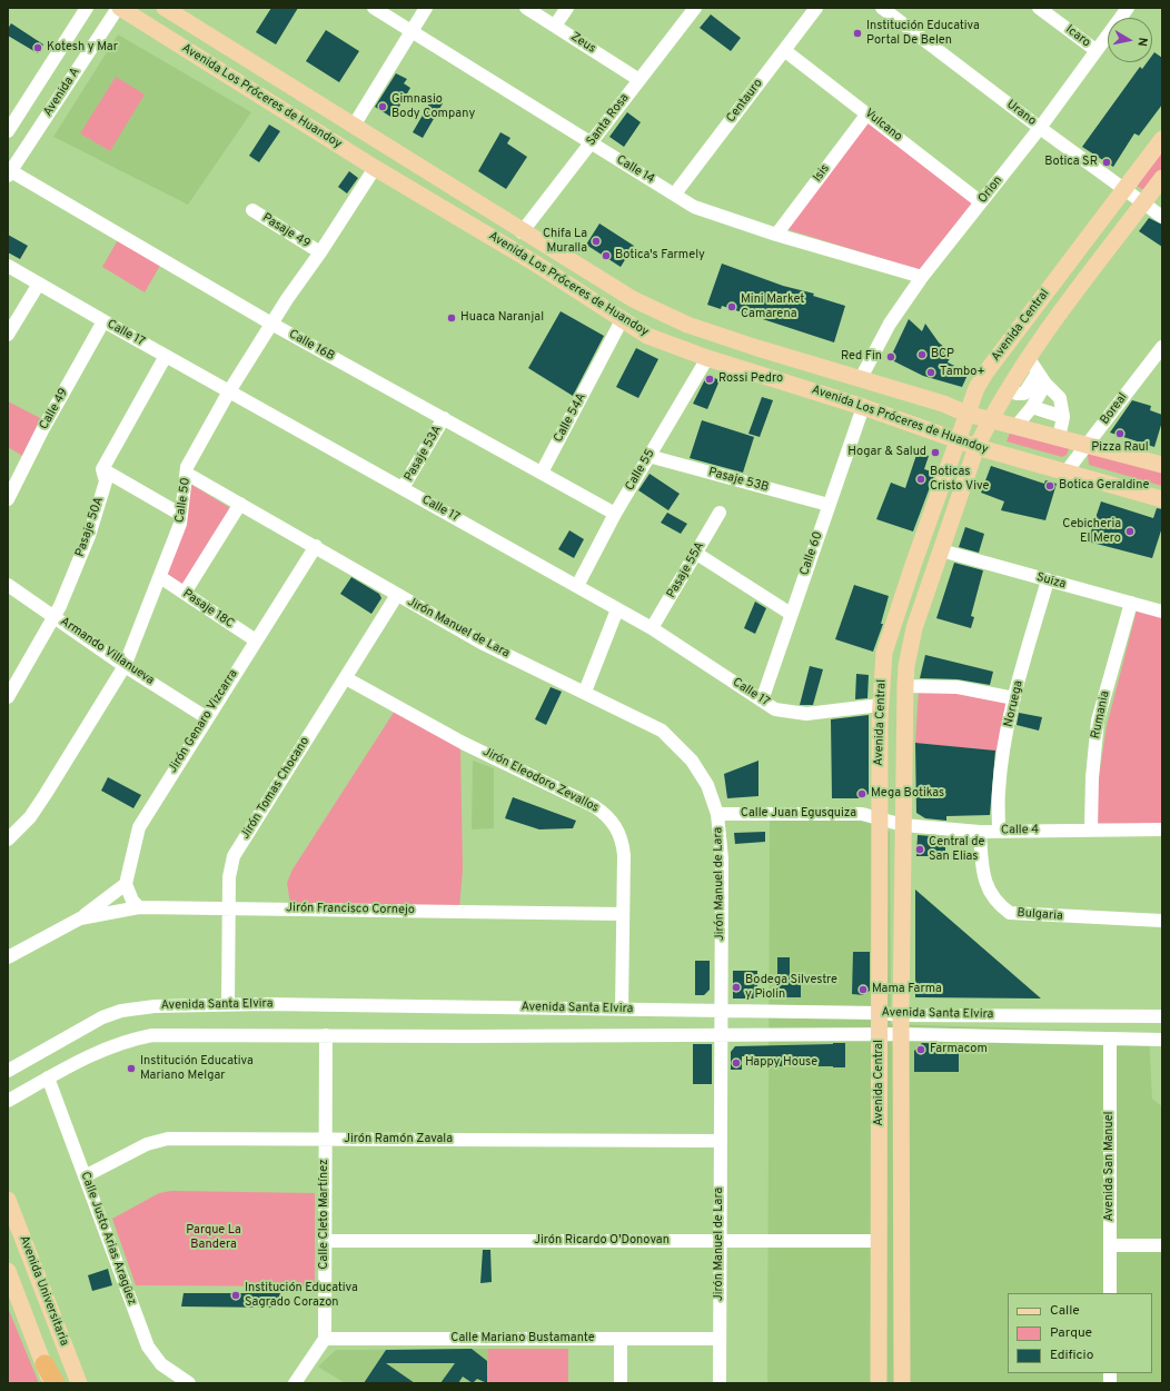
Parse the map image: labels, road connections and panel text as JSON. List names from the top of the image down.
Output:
{
  "streets": {
    "main road": ["Avenida Los Próceres de Huandoy", "Avenida Central", "Avenida Universitaria"],
    "street": [
      "Icaro",
      "Zeus",
      "Avenida A",
      "Centauro",
      "Urano",
      "Santa Rosa",
      "Vulcano",
      "Calle 14",
      "Isis",
      "Orion",
      "Pasaje 49",
      "Calle 17",
      "Calle 16B",
      "Calle 49",
      "Boreal",
      "Calle 54A",
      "Pasaje 53A",
      "Calle 55",
      "Pasaje 53B",
      "Calle 50",
      "Pasaje 50A",
      "Calle 60",
      "Pasaje 55A",
      "Suiza",
      "Pasaje 18C",
      "Jirón Manuel de Lara",
      "Armando Villanueva",
      "Noruega",
      "Rumania",
      "Jirón Genaro Vizcarra",
      "Jirón Eleodoro Zevallos",
      "Jirón Tomas Chocano",
      "Calle Juan Egusquiza",
      "Calle 4",
      "Jirón Francisco Cornejo",
      "Bulgaria",
      "Avenida Santa Elvira",
      "Jirón Ramón Zavala",
      "Avenida San Manuel",
      "Calle Cleto Martínez",
      "Calle Justo Arias Aragüez",
      "Jirón Ricardo O'Donovan",
      "Calle Mariano Bustamante"
    ]
  },
  "crossings": [
    ["Icaro", "Orion"],
    ["Zeus", "Santa Rosa"],
    ["Avenida A", "Avenida Los Próceres de Huandoy"],
    ["Avenida A", "Calle 16B"],
    ["Avenida Los Próceres de Huandoy", "Santa Rosa"],
    ["Avenida Los Próceres de Huandoy", "Orion"],
    ["Avenida Los Próceres de Huandoy", "Avenida Central"],
    ["Avenida Los Próceres de Huandoy", "Boreal"],
    ["Avenida Los Próceres de Huandoy", "Calle 54A"],
    ["Avenida Los Próceres de Huandoy", "Calle 55"],
    ["Avenida Los Próceres de Huandoy", "Calle 50"],
    ["Avenida Los Próceres de Huandoy", "Calle 60"],
    ["Centauro", "Vulcano"],
    ["Centauro", "Calle 14"],
    ["Urano", "Orion"],
    ["Urano", "Avenida Central"],
    ["Santa Rosa", "Calle 14"],
    ["Vulcano", "Isis"],
    ["Vulcano", "Orion"],
    ["Calle 14", "Isis"],
    ["Calle 14", "Orion"],
    ["Pasaje 49", "Calle 50"],
    ["Avenida Central", "Calle 17"],
    ["Avenida Central", "Suiza"],
    ["Avenida Central", "Calle Juan Egusquiza"],
    ["Avenida Central", "Calle 4"],
    ["Avenida Central", "Avenida Santa Elvira"],
    ["Avenida Central", "Jirón Ricardo O'Donovan"],
    ["Calle 17", "Calle 49"],
    ["Calle 17", "Pasaje 53A"],
    ["Calle 17", "Calle 55"],
    ["Calle 17", "Calle 50"],
    ["Calle 17", "Calle 60"],
    ["Calle 17", "Pasaje 55A"],
    ["Calle 16B", "Calle 54A"],
    ["Calle 16B", "Pasaje 53A"],
    ["Calle 16B", "Calle 55"],
    ["Calle 16B", "Calle 50"],
    ["Calle 55", "Pasaje 53B"],
    ["Pasaje 53B", "Calle 60"],
    ["Calle 50", "Pasaje 18C"],
    ["Calle 50", "Jirón Manuel de Lara"],
    ["Calle 50", "Armando Villanueva"],
    ["Pasaje 50A", "Armando Villanueva"],
    ["Suiza", "Noruega"],
    ["Suiza", "Rumania"],
    ["Pasaje 18C", "Jirón Genaro Vizcarra"],
    ["Jirón Manuel de Lara", "Jirón Genaro Vizcarra"],
    ["Jirón Manuel de Lara", "Jirón Tomas Chocano"],
    ["Jirón Manuel de Lara", "Calle Juan Egusquiza"],
    ["Jirón Manuel de Lara", "Avenida Santa Elvira"],
    ["Jirón Manuel de Lara", "Jirón Ramón Zavala"],
    ["Jirón Manuel de Lara", "Jirón Ricardo O'Donovan"],
    ["Jirón Manuel de Lara", "Calle Mariano Bustamante"],
    ["Armando Villanueva", "Jirón Genaro Vizcarra"],
    ["Noruega", "Calle 4"],
    ["Rumania", "Calle 4"],
    ["Jirón Genaro Vizcarra", "Jirón Francisco Cornejo"],
    ["Jirón Eleodoro Zevallos", "Jirón Tomas Chocano"],
    ["Jirón Eleodoro Zevallos", "Jirón Francisco Cornejo"],
    ["Jirón Eleodoro Zevallos", "Avenida Santa Elvira"],
    ["Jirón Tomas Chocano", "Jirón Francisco Cornejo"],
    ["Jirón Tomas Chocano", "Avenida Santa Elvira"],
    ["Calle Juan Egusquiza", "Calle 4"],
    ["Calle 4", "Bulgaria"],
    ["Avenida Santa Elvira", "Avenida San Manuel"],
    ["Avenida Santa Elvira", "Calle Cleto Martínez"],
    ["Avenida Santa Elvira", "Calle Justo Arias Aragüez"],
    ["Jirón Ramón Zavala", "Calle Cleto Martínez"],
    ["Jirón Ramón Zavala", "Calle Justo Arias Aragüez"],
    ["Calle Cleto Martínez", "Jirón Ricardo O'Donovan"],
    ["Calle Cleto Martínez", "Calle Mariano Bustamante"]
  ],
  "parks": ["Parque La Bandera"],
  "places": [
    "Institución Educativa Portal De Belen",
    "Kotesh y Mar",
    "Gimnasio Body Company",
    "Botica SR",
    "Chifa La Muralla",
    "Botica's Farmely",
    "Mini Market Camarena",
    "Huaca Naranjal",
    "BCP",
    "Red Fin",
    "Tambo+",
    "Rossi Pedro",
    "Pizza Raul",
    "Hogar & Salud",
    "Boticas Cristo Vive",
    "Botica Geraldine",
    "Cebicheria El Mero",
    "Mega Botikas",
    "Central de San Elias",
    "Bodega Silvestre y Piolin",
    "Mama Farma",
    "Farmacom",
    "Happy House",
    "Institución Educativa Mariano Melgar",
    "Institución Educativa Sagrado Corazon"
  ],
  "legend": ["Calle", "Parque", "Edificio"],
  "north": "right"
}
